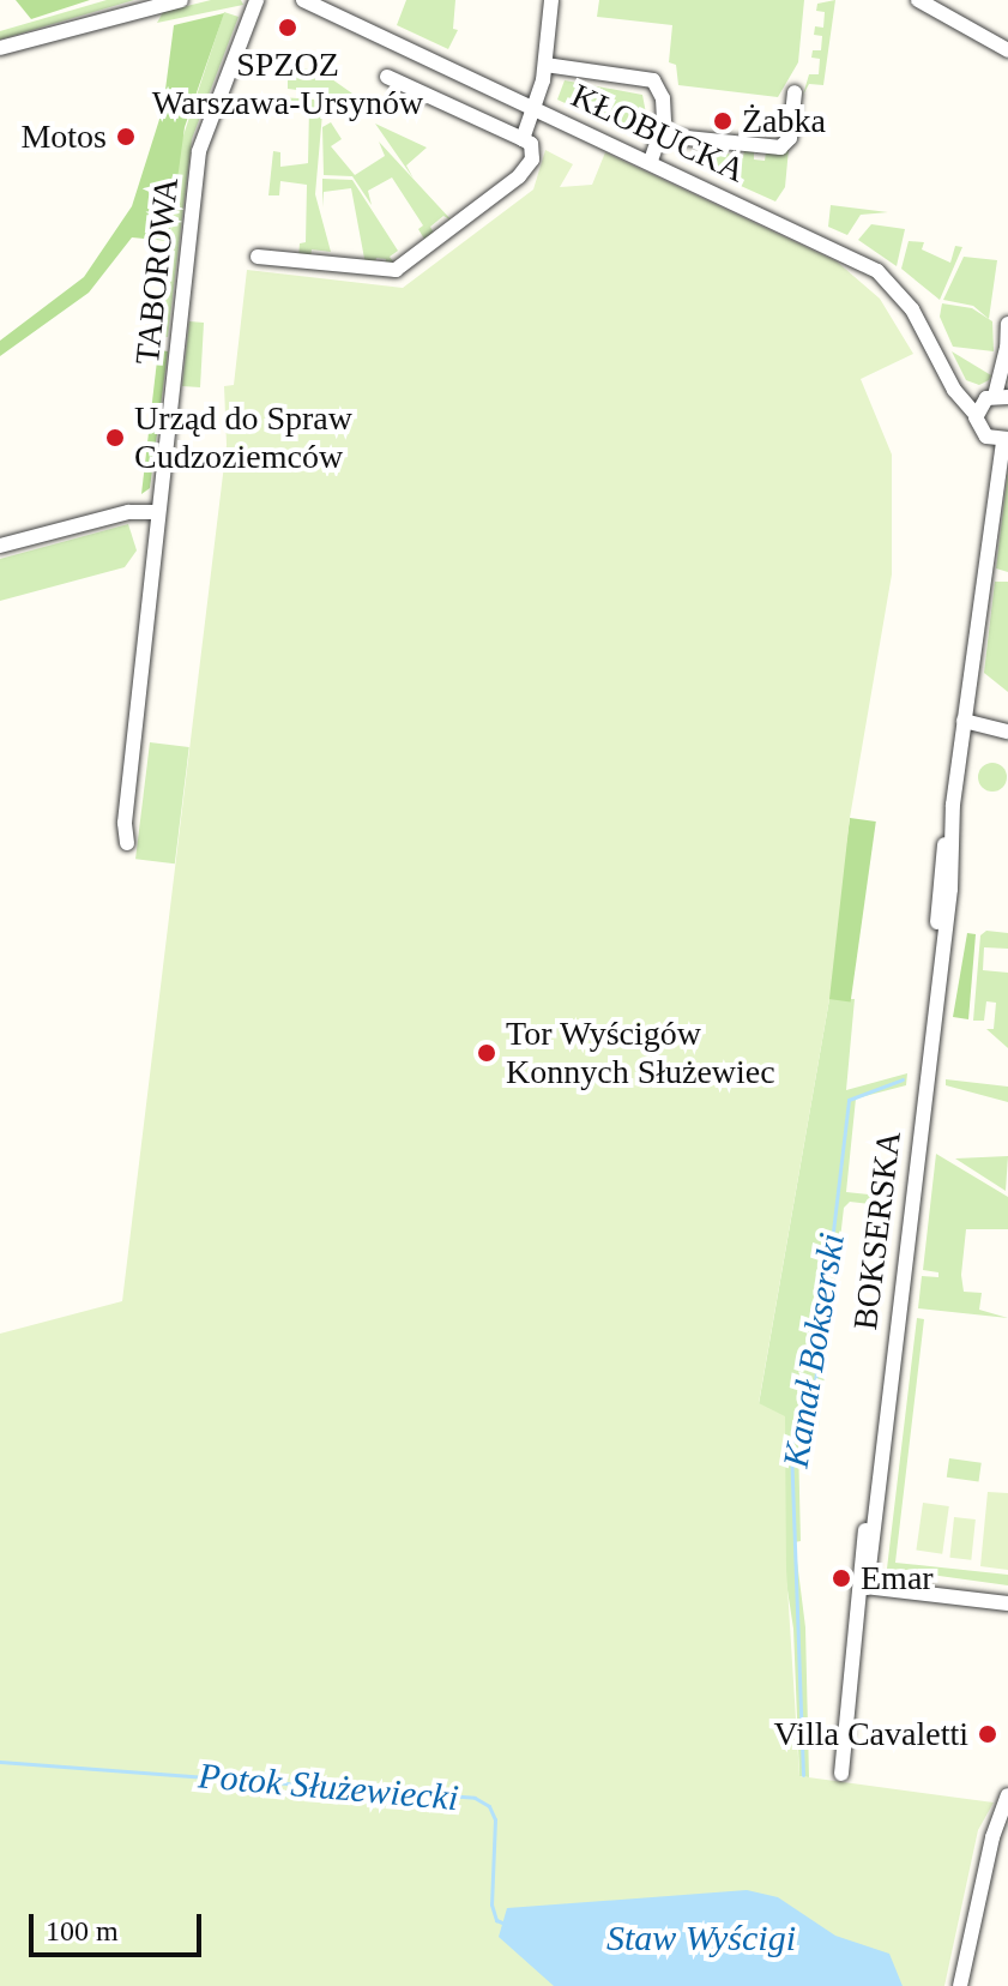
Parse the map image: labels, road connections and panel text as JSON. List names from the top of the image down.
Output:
{
  "streets": {
    "street": ["KŁOBUCKA", "TABOROWA", "BOKSERSKA"]
  },
  "crossings": [
    ["KŁOBUCKA", "BOKSERSKA"]
  ],
  "water": ["Kanał Bokserski", "Potok Służewiecki", "Staw Wyścigi"],
  "places": [
    "SPZOZ Warszawa-Ursynów",
    "Żabka",
    "Motos",
    "Urząd do Spraw Cudzoziemców",
    "Tor Wyścigów Konnych Służewiec",
    "Emar",
    "Villa Cavaletti"
  ],
  "scale_bar": "100 m"
}
